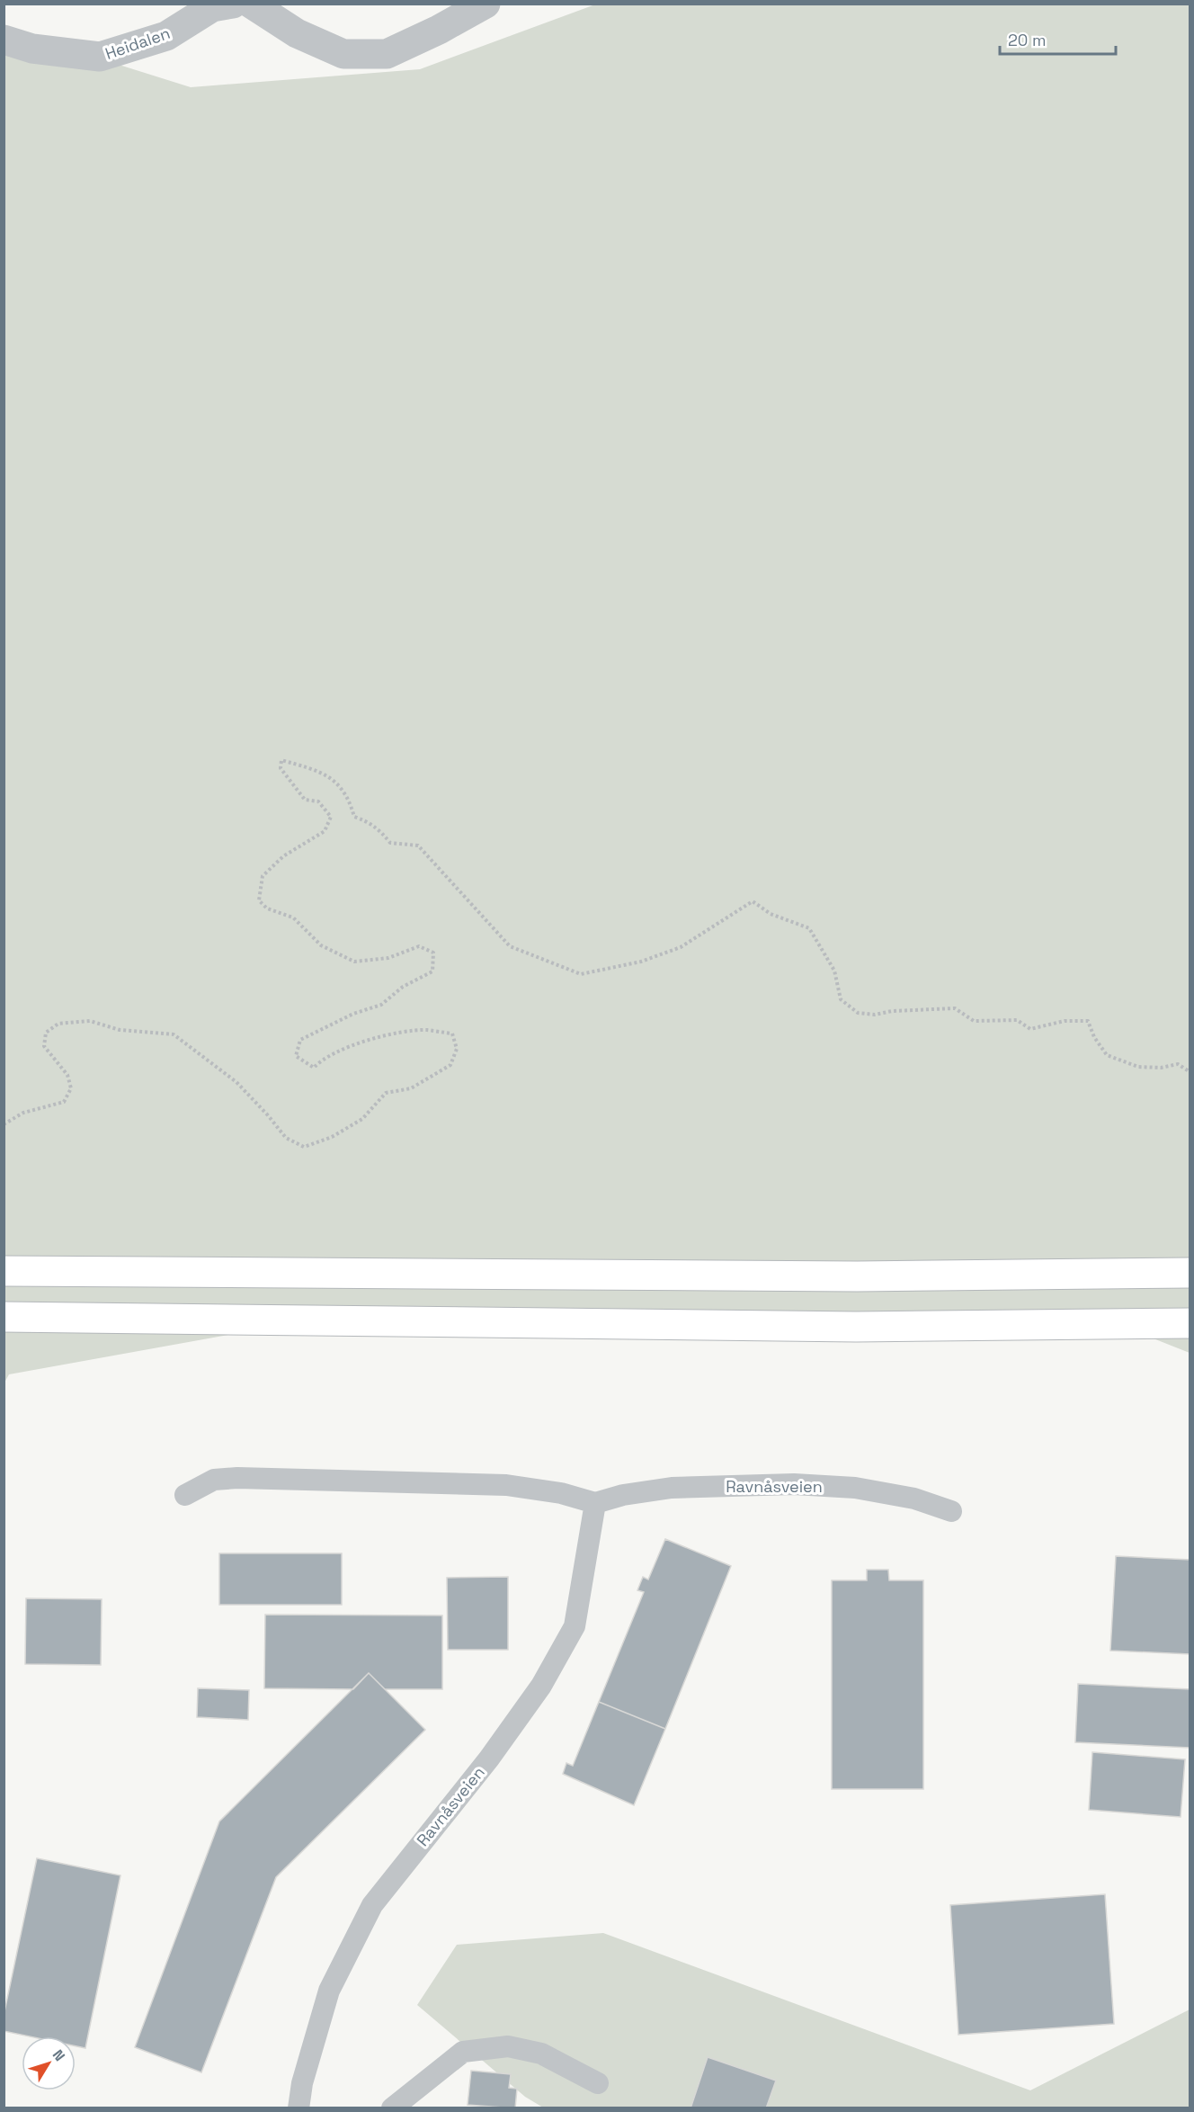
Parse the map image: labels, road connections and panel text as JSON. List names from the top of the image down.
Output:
{
  "streets": {
    "street": ["Heidalen"],
    "lane": ["Ravnåsveien"]
  },
  "scale_bar": "20 m",
  "north": "top right"
}
